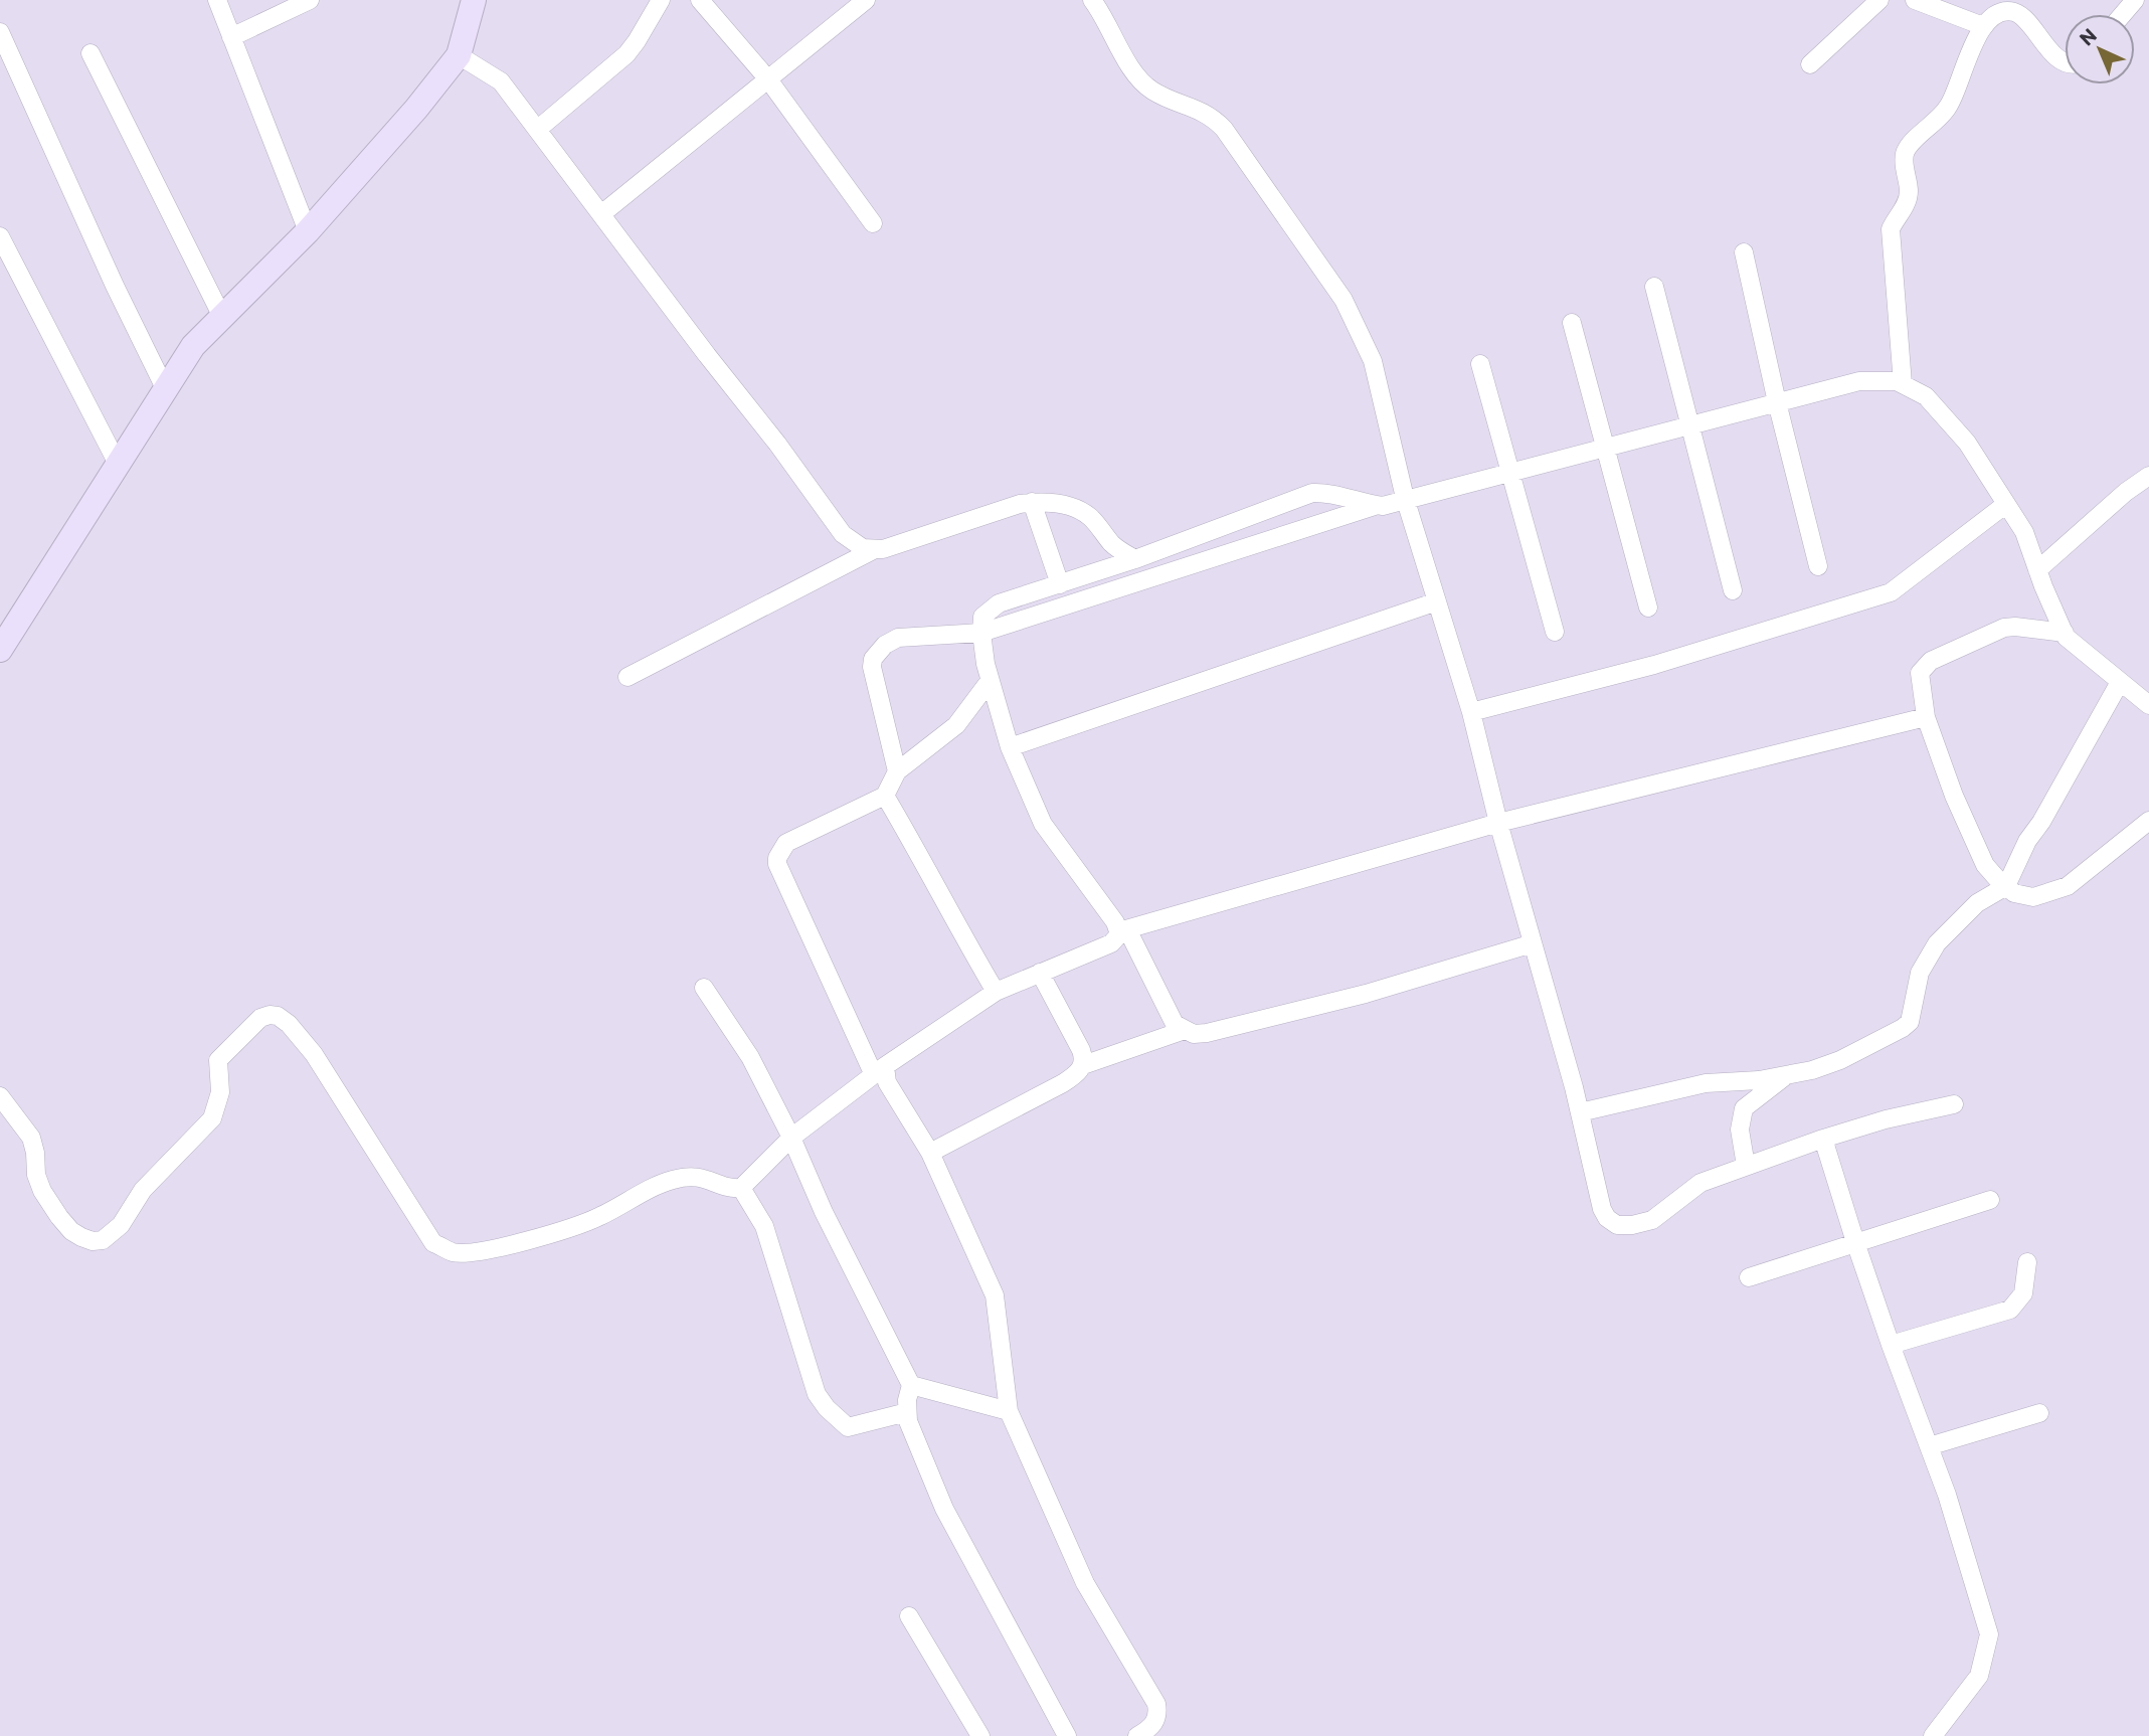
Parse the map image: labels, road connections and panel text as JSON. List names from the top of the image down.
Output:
{
  "north": "top left"
}
